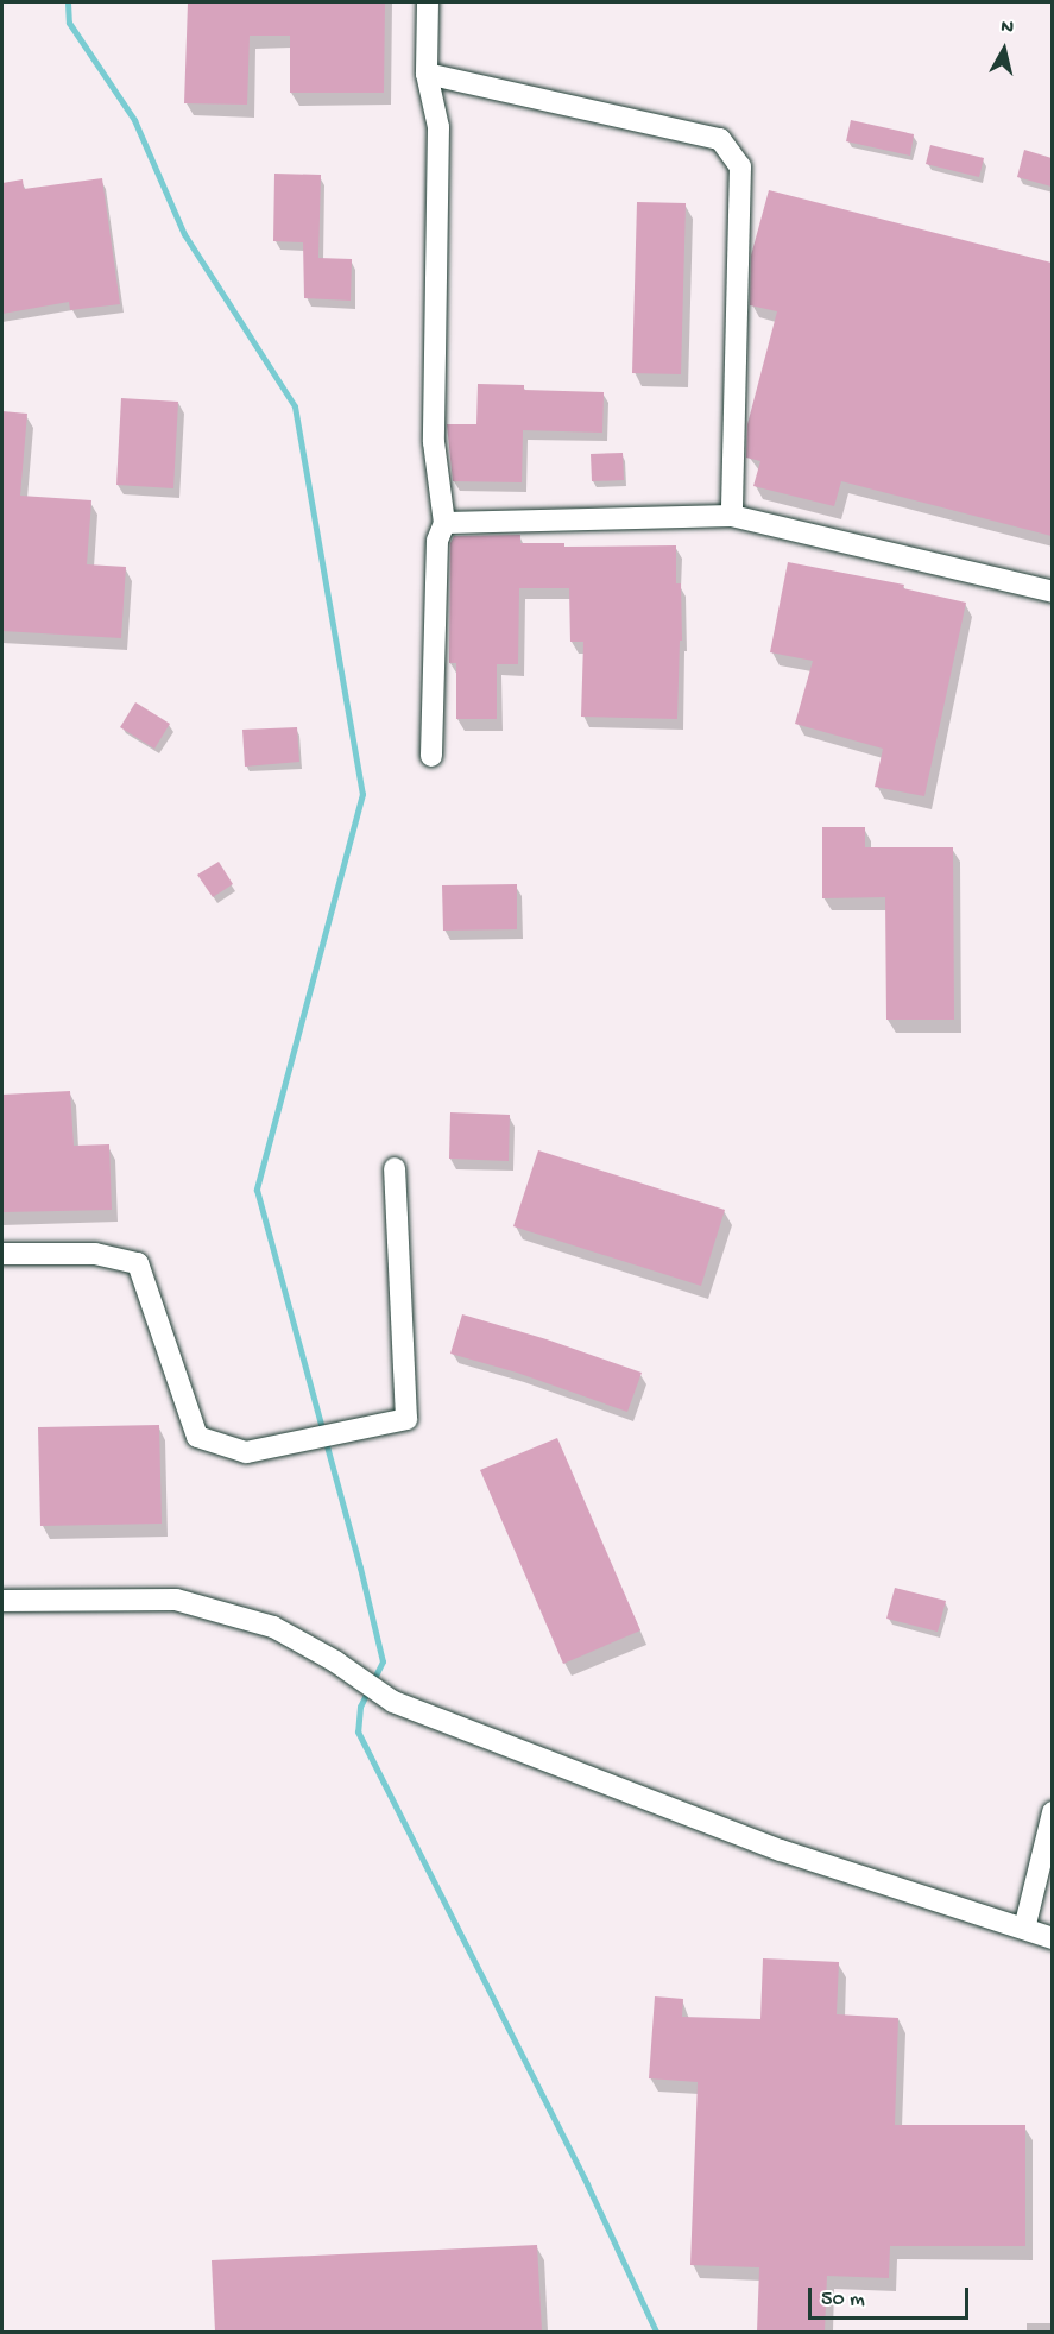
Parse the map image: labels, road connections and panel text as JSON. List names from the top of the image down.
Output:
{
  "scale_bar": "50 m",
  "north": "top"
}
